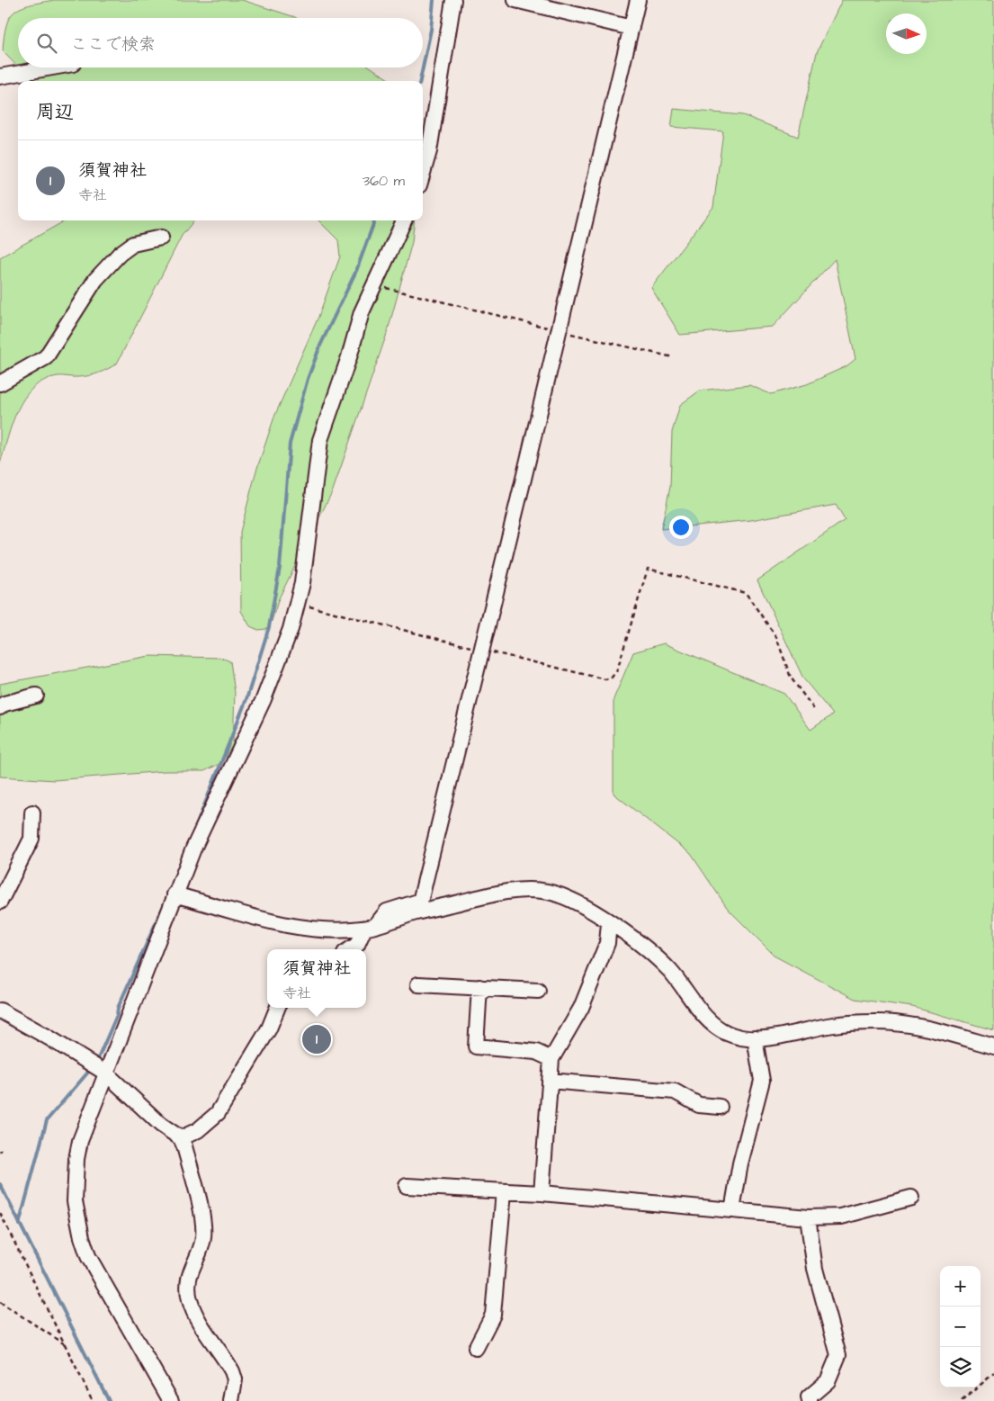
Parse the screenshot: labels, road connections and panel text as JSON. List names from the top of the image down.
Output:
{
  "north": "right",
  "page": {
    "search": "ここで検索",
    "heading": "周辺",
    "list": [
      {
        "mark": "1",
        "name": "須賀神社",
        "note": "寺社",
        "value": "360 m"
      }
    ],
    "popup": ["須賀神社", "寺社"],
    "pins": "1",
    "map_buttons": ["+", "−"]
  }
}
